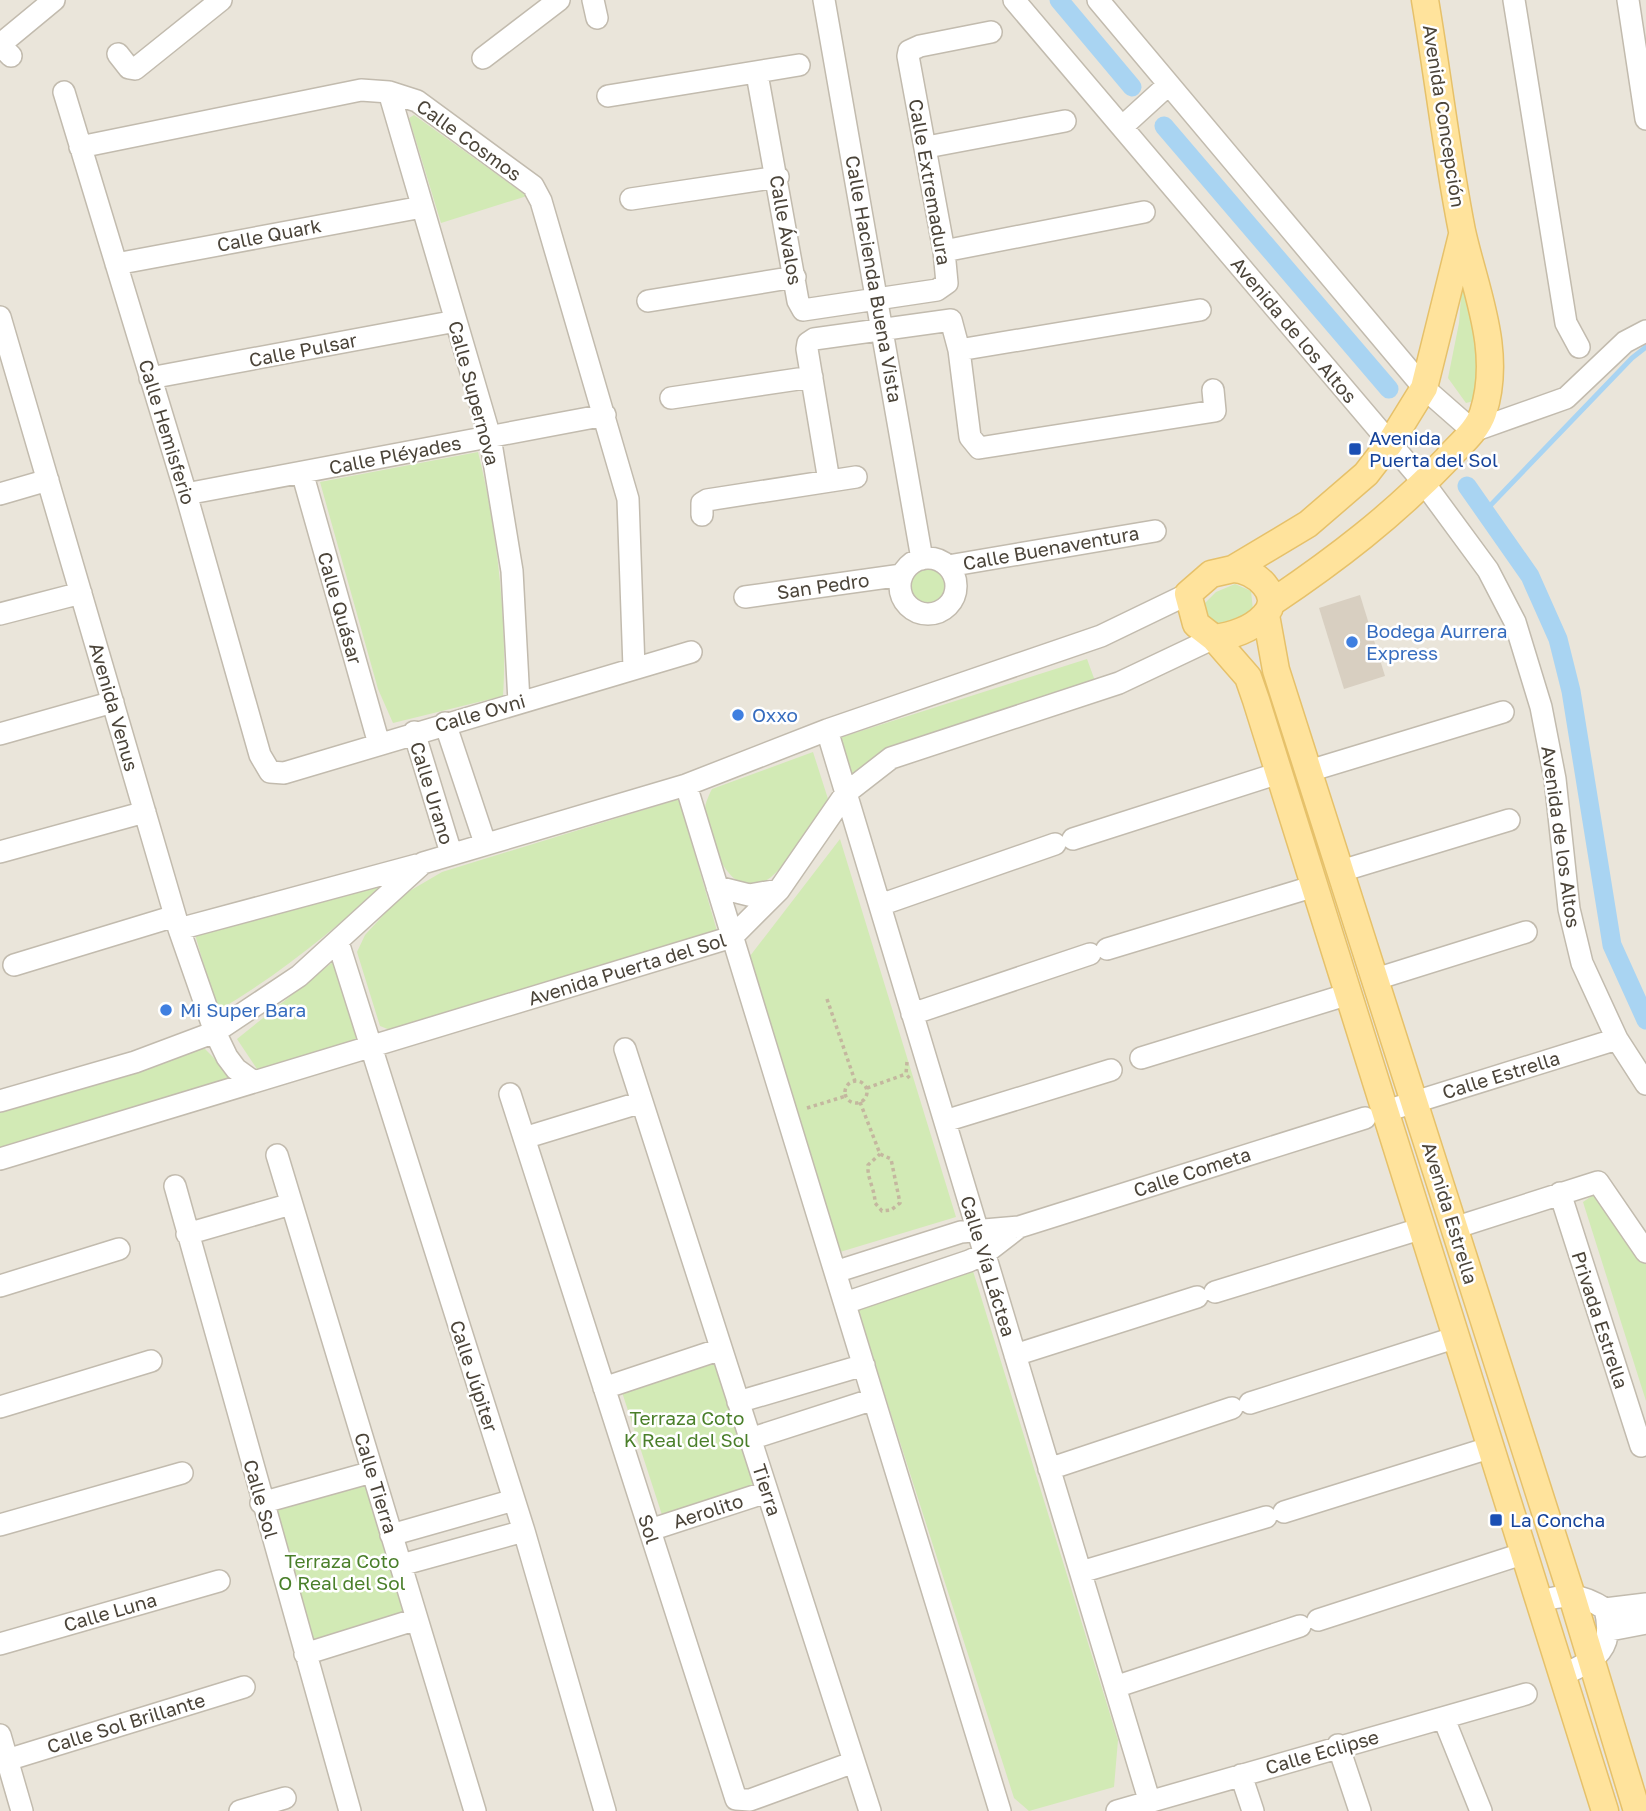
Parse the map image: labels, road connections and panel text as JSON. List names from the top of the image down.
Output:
{
  "streets": {
    "main road": ["Avenida Concepción", "Avenida Estrella"],
    "street": [
      "Calle Cosmos",
      "Calle Extremadura",
      "Calle Ávalos",
      "Calle Quark",
      "Calle Hacienda Buena Vista",
      "Avenida de los Altos",
      "Calle Pulsar",
      "Calle Supernova",
      "Calle Hemisferio",
      "Calle Pléyades",
      "Calle Buenaventura",
      "San Pedro",
      "Calle Quásar",
      "Avenida Venus",
      "Calle Ovni",
      "Calle Urano",
      "Avenida Puerta del Sol",
      "Calle Estrella",
      "Calle Cometa",
      "Calle Vía Láctea",
      "Privada Estrella",
      "Calle Júpiter",
      "Calle Tierra",
      "Tierra",
      "Calle Sol",
      "Aerolito",
      "Sol",
      "Calle Luna",
      "Calle Sol Brillante",
      "Calle Eclipse"
    ]
  },
  "crossings": [
    ["Calle Cosmos", "Calle Supernova"],
    ["Calle Cosmos", "Calle Hemisferio"],
    ["Calle Cosmos", "Calle Pléyades"],
    ["Calle Cosmos", "Calle Ovni"],
    ["Calle Extremadura", "Calle Ávalos"],
    ["Calle Extremadura", "Calle Hacienda Buena Vista"],
    ["Calle Ávalos", "Calle Hacienda Buena Vista"],
    ["Calle Quark", "Calle Supernova"],
    ["Calle Quark", "Calle Hemisferio"],
    ["Calle Hacienda Buena Vista", "Calle Buenaventura"],
    ["Calle Hacienda Buena Vista", "San Pedro"],
    ["Avenida de los Altos", "Calle Estrella"],
    ["Calle Pulsar", "Calle Supernova"],
    ["Calle Pulsar", "Calle Hemisferio"],
    ["Calle Supernova", "Calle Pléyades"],
    ["Calle Supernova", "Calle Ovni"],
    ["Calle Hemisferio", "Calle Pléyades"],
    ["Calle Hemisferio", "Calle Ovni"],
    ["Calle Pléyades", "Calle Quásar"],
    ["Calle Buenaventura", "San Pedro"],
    ["Calle Quásar", "Calle Ovni"],
    ["Avenida Venus", "Avenida Puerta del Sol"],
    ["Calle Ovni", "Calle Urano"],
    ["Avenida Puerta del Sol", "Avenida Estrella"],
    ["Avenida Puerta del Sol", "Calle Vía Láctea"],
    ["Avenida Puerta del Sol", "Calle Júpiter"],
    ["Calle Estrella", "Calle Cometa"],
    ["Calle Estrella", "Avenida Estrella"],
    ["Calle Cometa", "Avenida Estrella"],
    ["Calle Cometa", "Calle Vía Láctea"],
    ["Calle Vía Láctea", "Calle Eclipse"],
    ["Tierra", "Aerolito"],
    ["Tierra", "Sol"],
    ["Aerolito", "Sol"]
  ],
  "parks": ["Terraza Coto K Real del Sol", "Terraza Coto O Real del Sol"],
  "places": {
    "transit": ["Avenida Puerta del Sol", "La Concha"],
    "other": ["Bodega Aurrera Express", "Oxxo", "Mi Super Bara"]
  }
}
